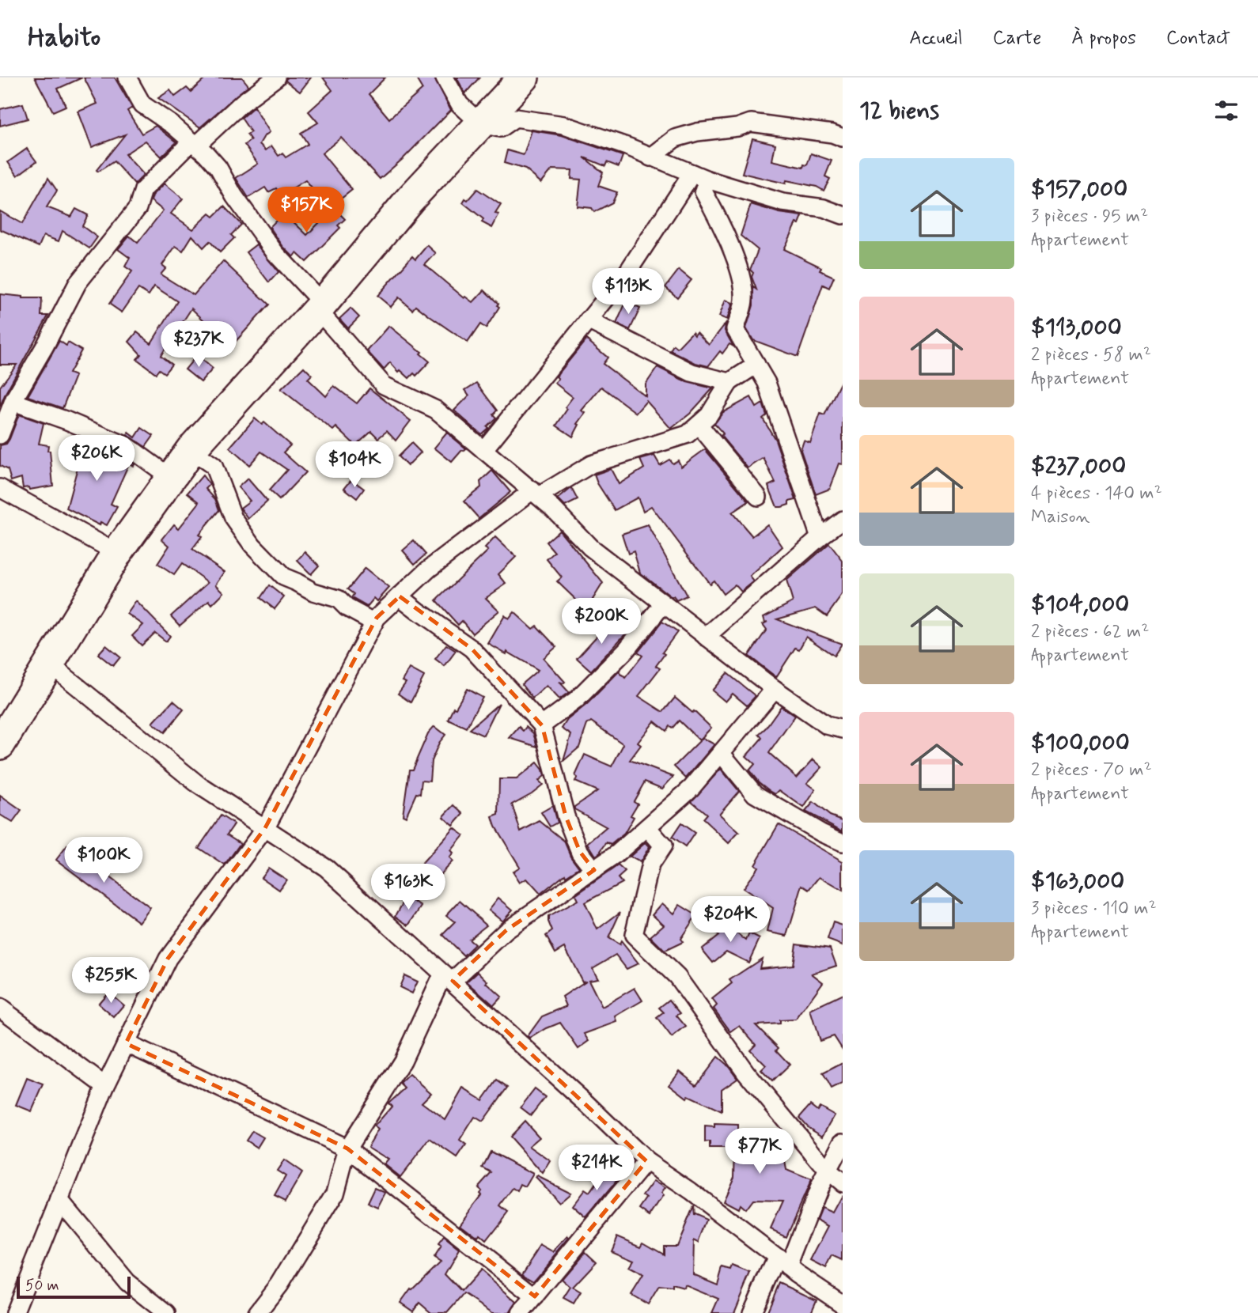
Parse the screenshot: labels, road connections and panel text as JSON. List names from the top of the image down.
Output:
{
  "scale_bar": "50 m",
  "page": {
    "header": "Habito",
    "nav": [
      "Accueil",
      "Carte",
      "À propos",
      "Contact"
    ],
    "heading": "12 biens",
    "list": [
      {
        "name": "$157,000",
        "note": "3 pièces · 95 m² · Appartement"
      },
      {
        "name": "$113,000",
        "note": "2 pièces · 58 m² · Appartement"
      },
      {
        "name": "$237,000",
        "note": "4 pièces · 140 m² · Maison"
      },
      {
        "name": "$104,000",
        "note": "2 pièces · 62 m² · Appartement"
      },
      {
        "name": "$100,000",
        "note": "2 pièces · 70 m² · Appartement"
      },
      {
        "name": "$163,000",
        "note": "3 pièces · 110 m² · Appartement"
      }
    ],
    "price": [
      "$157K",
      "$113K",
      "$237K",
      "$206K",
      "$104K",
      "$200K",
      "$100K",
      "$163K",
      "$204K",
      "$255K",
      "$77K",
      "$214K"
    ],
    "scale": "50 m"
  }
}
